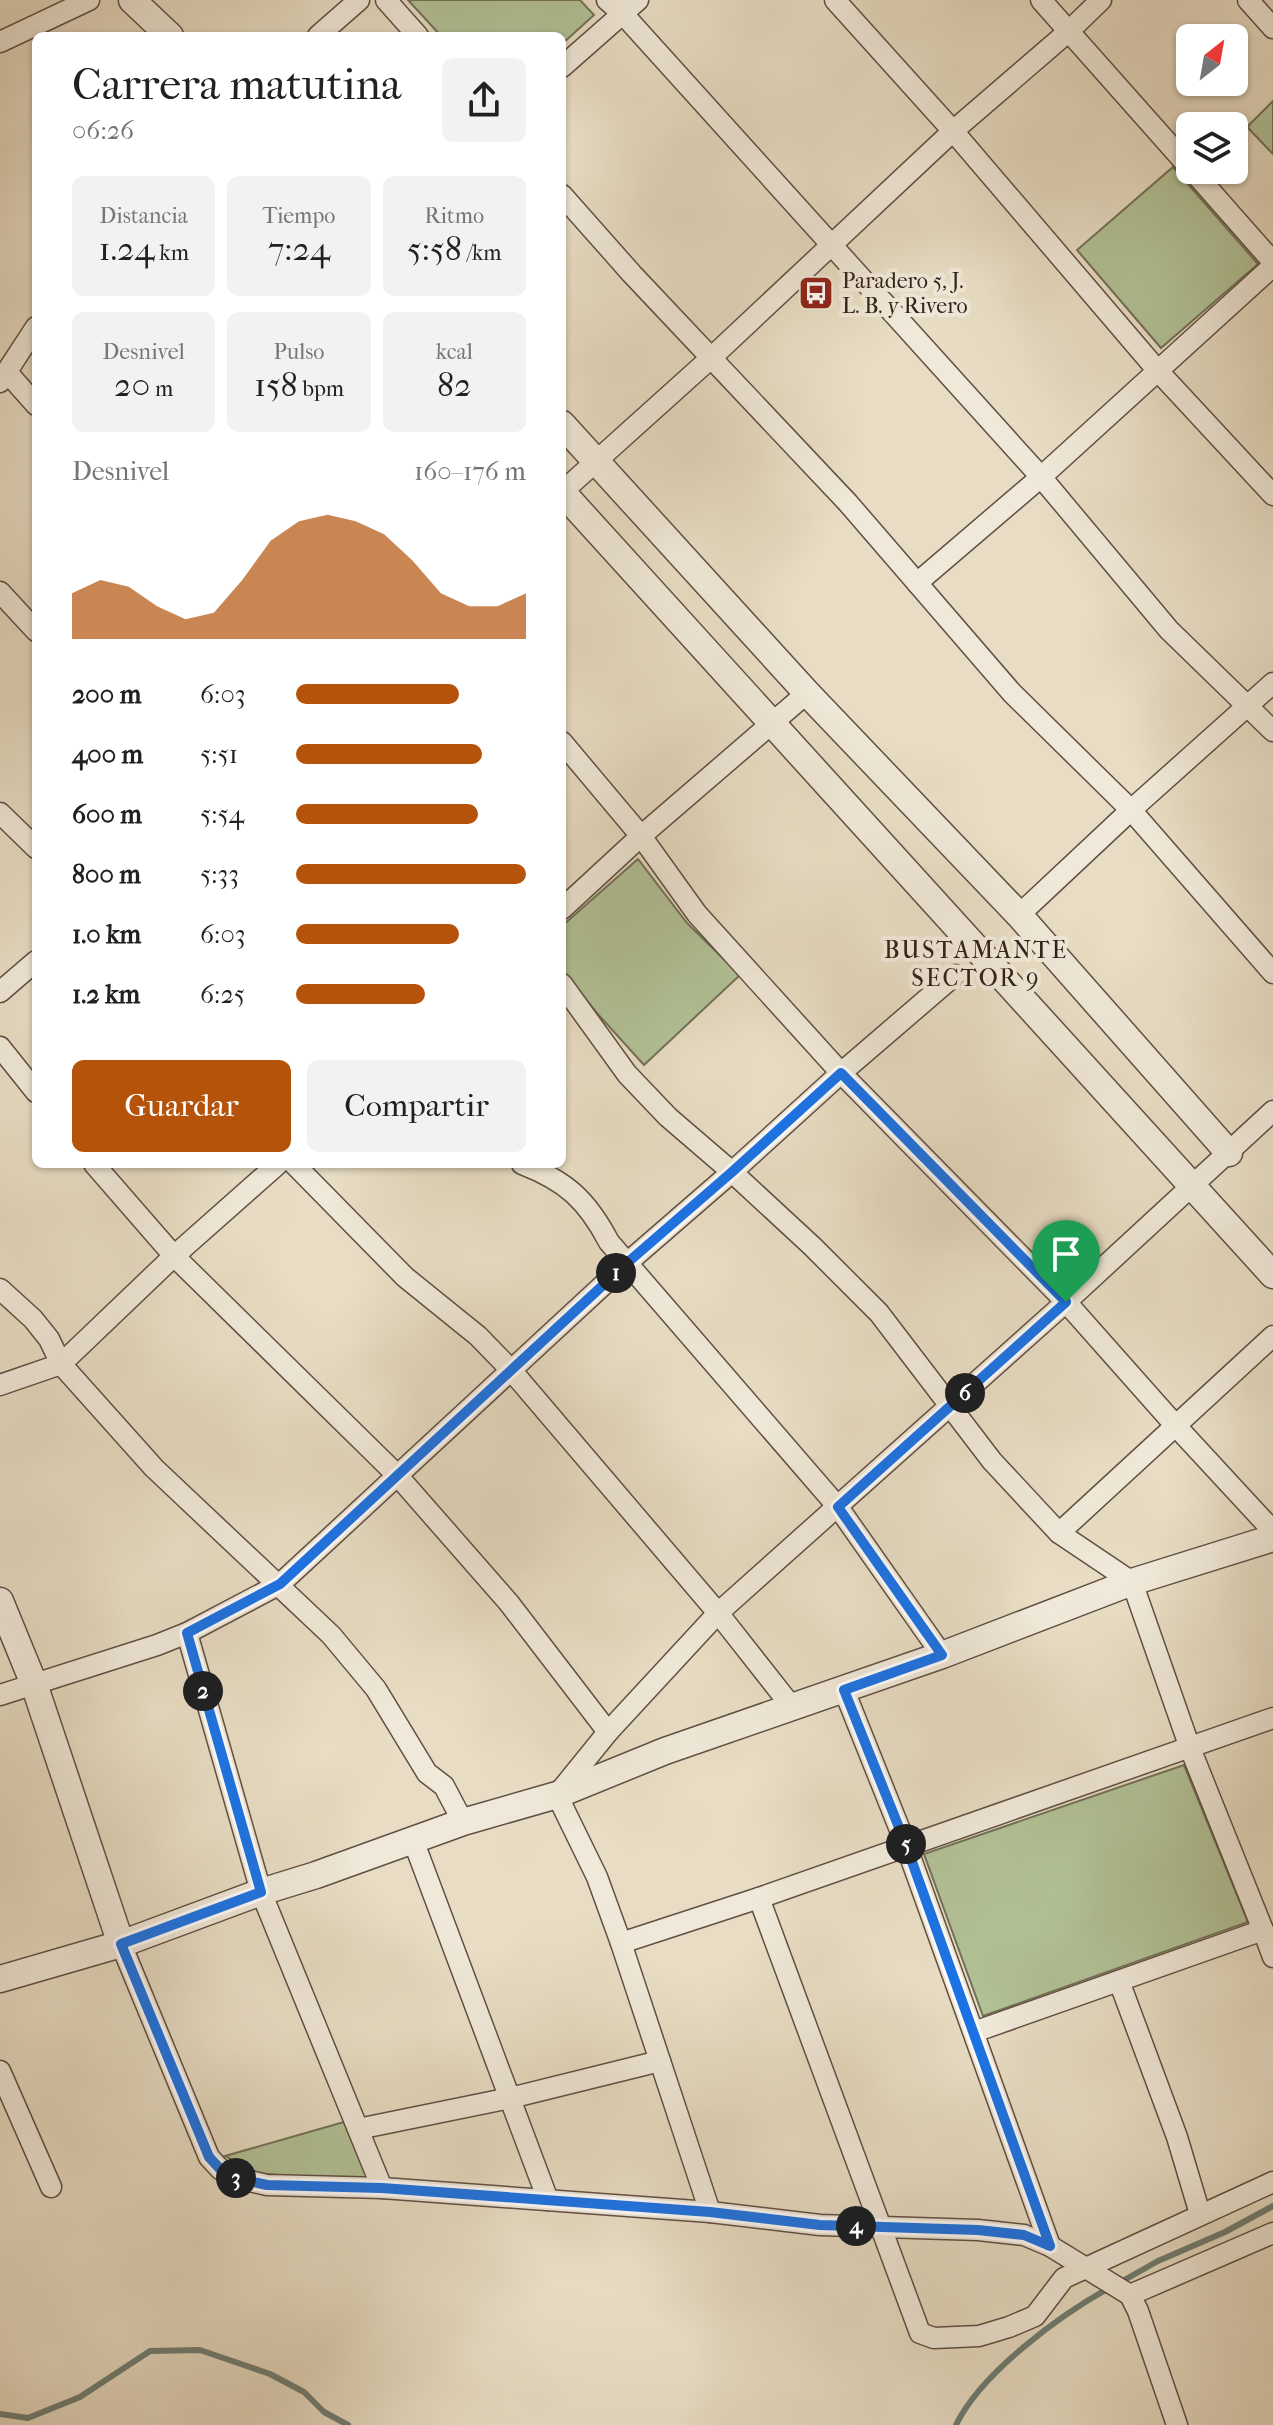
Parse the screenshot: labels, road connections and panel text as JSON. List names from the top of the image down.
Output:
{
  "districts": ["BUSTAMANTE SECTOR 9"],
  "places": {
    "bus stop": ["Paradero 5, J. L. B. y Rivero"]
  },
  "north": "top right",
  "page": {
    "heading": ["Carrera matutina", "06:26"],
    "stats": [
      ["Distancia", "1.24 km"],
      ["Tiempo", "7:24"],
      ["Ritmo", "5:58 /km"],
      ["Desnivel", "20 m"],
      ["Pulso", "158 bpm"],
      ["kcal", "82"]
    ],
    "chart": ["Desnivel", "160–176 m"],
    "list": [
      {
        "name": "200 m",
        "note": "6:03"
      },
      {
        "name": "400 m",
        "note": "5:51"
      },
      {
        "name": "600 m",
        "note": "5:54"
      },
      {
        "name": "800 m",
        "note": "5:33"
      },
      {
        "name": "1.0 km",
        "note": "6:03"
      },
      {
        "name": "1.2 km",
        "note": "6:25"
      }
    ],
    "buttons": ["Guardar", "Compartir"],
    "pins": [
      "1",
      "6",
      "2",
      "5",
      "3",
      "4"
    ]
  }
}
